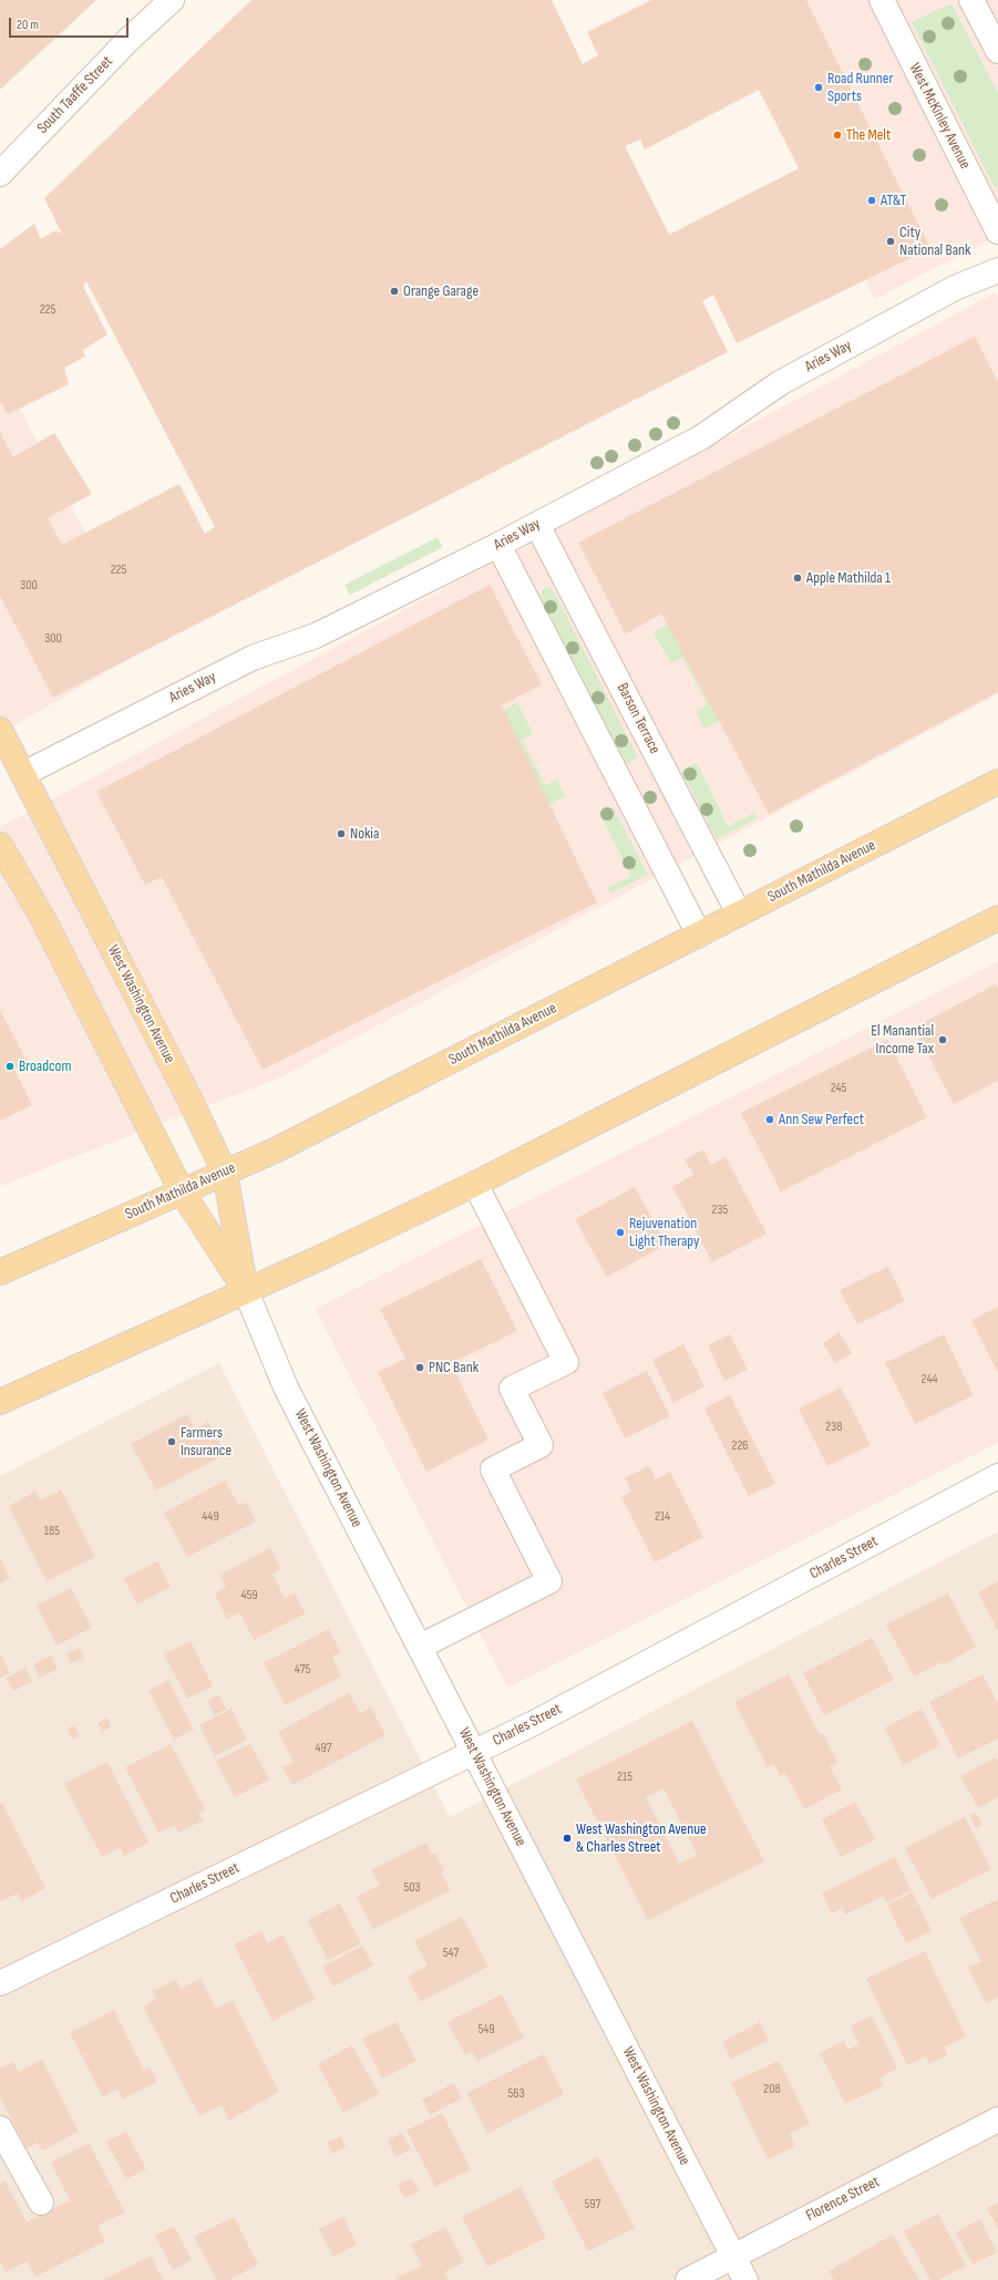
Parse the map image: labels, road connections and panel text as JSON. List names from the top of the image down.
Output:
{
  "streets": {
    "main road": ["South Mathilda Avenue", "West Washington Avenue"],
    "street": [
      "South Taaffe Street",
      "West McKinley Avenue",
      "Aries Way",
      "Barson Terrace",
      "Charles Street",
      "Florence Street"
    ]
  },
  "crossings": [
    ["Aries Way", "Barson Terrace"],
    ["Aries Way", "West Washington Avenue"],
    ["Barson Terrace", "South Mathilda Avenue"],
    ["South Mathilda Avenue", "West Washington Avenue"],
    ["West Washington Avenue", "Charles Street"],
    ["West Washington Avenue", "Florence Street"]
  ],
  "places": [
    "Road Runner Sports",
    "The Melt",
    "AT&T",
    "City National Bank",
    "Orange Garage",
    "Apple Mathilda 1",
    "Nokia",
    "El Manantial Income Tax",
    "Broadcom",
    "Ann Sew Perfect",
    "Rejuvenation Light Therapy",
    "PNC Bank",
    "Farmers Insurance",
    "West Washington Avenue & Charles Street"
  ],
  "house_numbers": [
    "225",
    "225",
    "300",
    "300",
    "245",
    "235",
    "244",
    "238",
    "226",
    "449",
    "214",
    "185",
    "459",
    "475",
    "497",
    "215",
    "503",
    "547",
    "549",
    "208",
    "563",
    "597"
  ],
  "scale_bar": "20 m"
}
